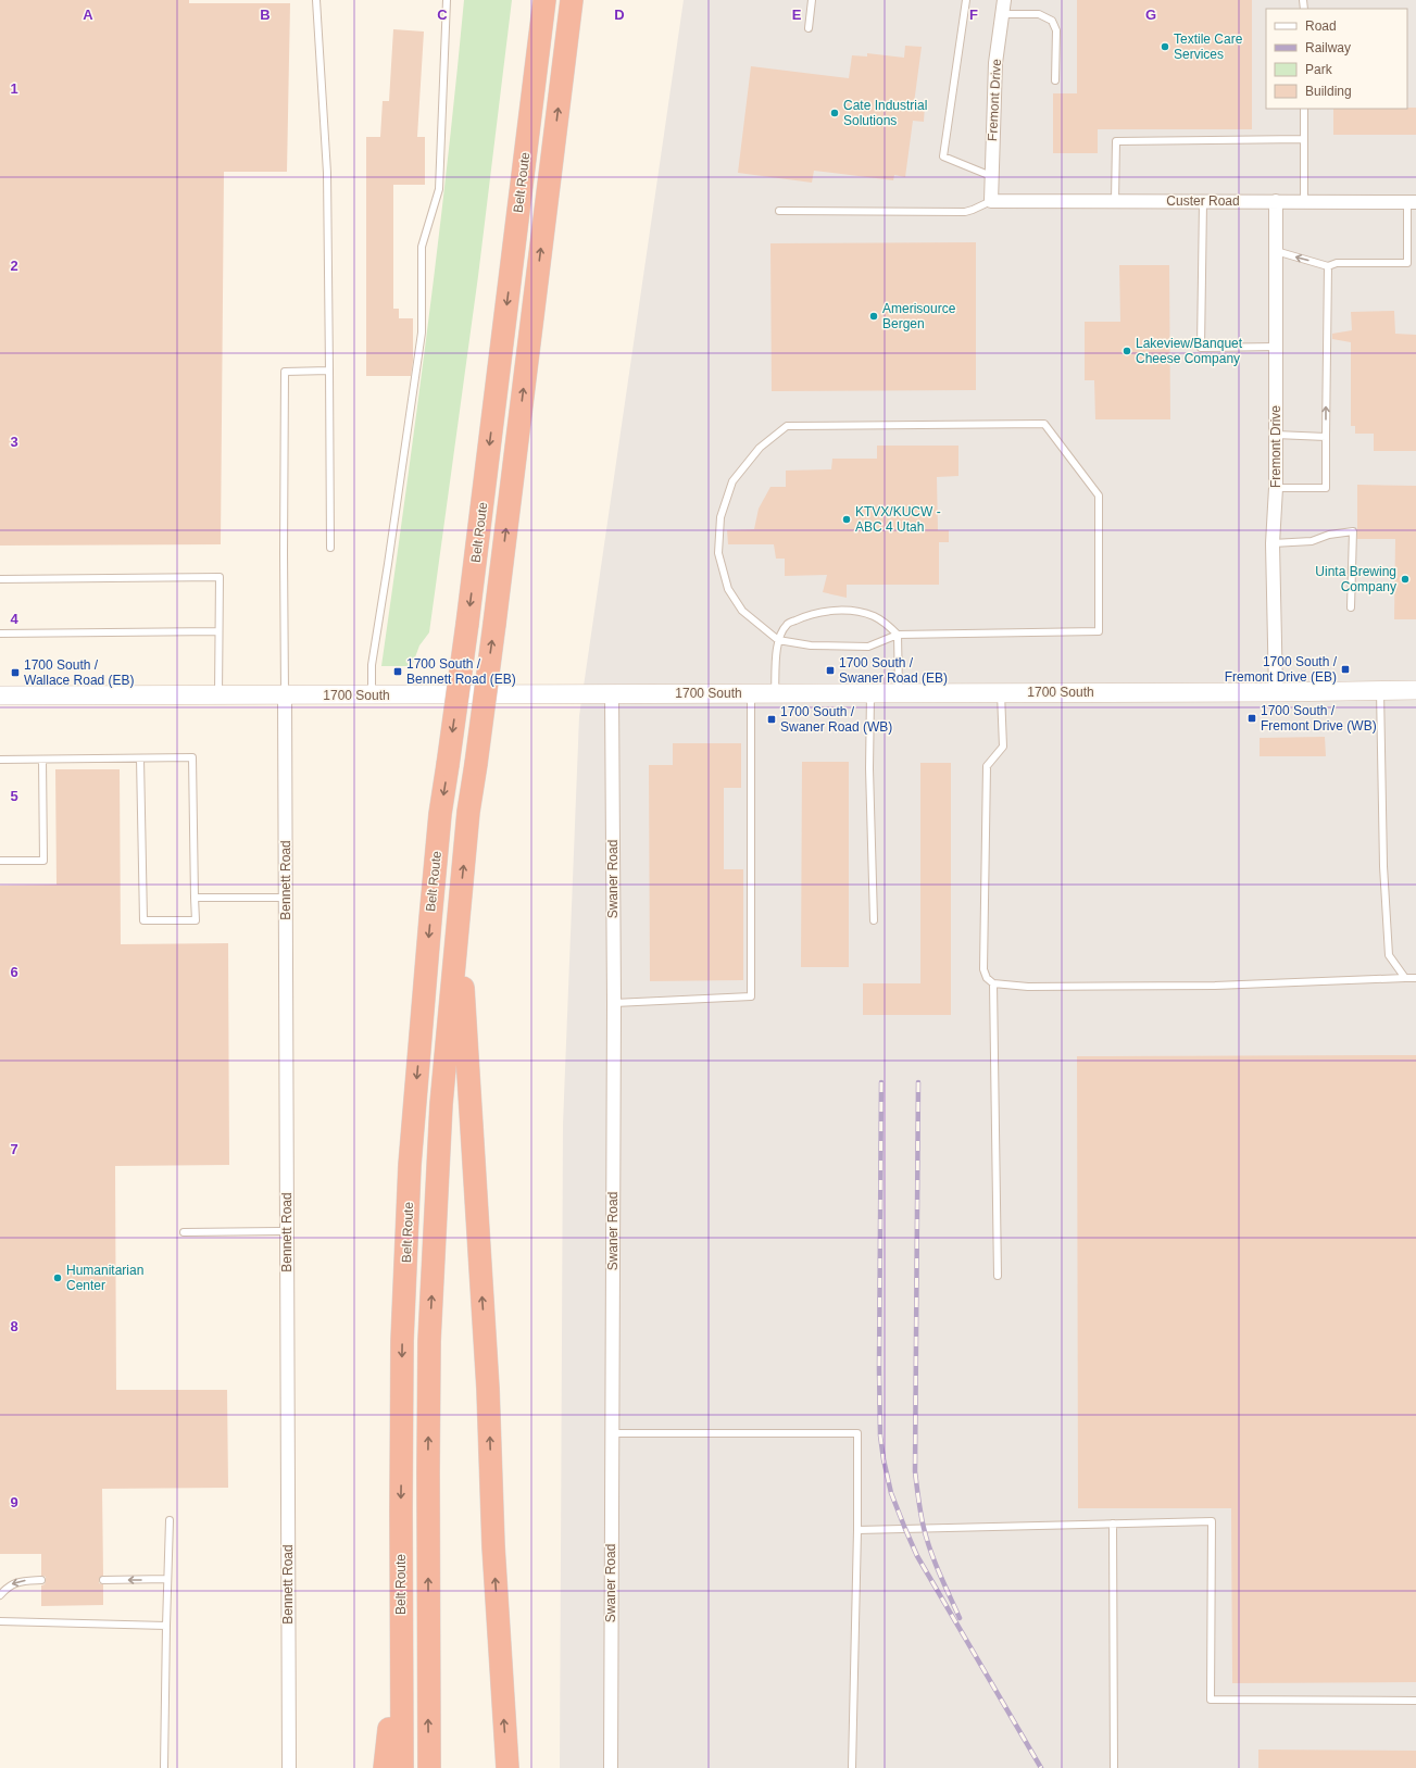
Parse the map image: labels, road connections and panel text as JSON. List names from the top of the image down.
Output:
{
  "streets": {
    "highway": ["Belt Route"],
    "street": [
      "Fremont Drive",
      "Custer Road",
      "1700 South",
      "Swaner Road",
      "Bennett Road"
    ]
  },
  "crossings": [
    ["Fremont Drive", "Custer Road"],
    ["Fremont Drive", "1700 South"],
    ["1700 South", "Swaner Road"],
    ["1700 South", "Bennett Road"]
  ],
  "places": {
    "other": [
      "Textile Care Services",
      "Cate Industrial Solutions",
      "Amerisource Bergen",
      "Lakeview/Banquet Cheese Company",
      "KTVX/KUCW - ABC 4 Utah",
      "Uinta Brewing Company",
      "Humanitarian Center"
    ],
    "transit": [
      "1700 South / Fremont Drive (EB)",
      "1700 South / Swaner Road (EB)",
      "1700 South / Bennett Road (EB)",
      "1700 South / Wallace Road (EB)",
      "1700 South / Fremont Drive (WB)",
      "1700 South / Swaner Road (WB)"
    ]
  },
  "legend": [
    "Road",
    "Railway",
    "Park",
    "Building"
  ],
  "grid": {
    "columns": [
      "A",
      "B",
      "C",
      "D",
      "E",
      "F",
      "G"
    ],
    "rows": [
      "1",
      "2",
      "3",
      "4",
      "5",
      "6",
      "7",
      "8",
      "9"
    ]
  }
}
